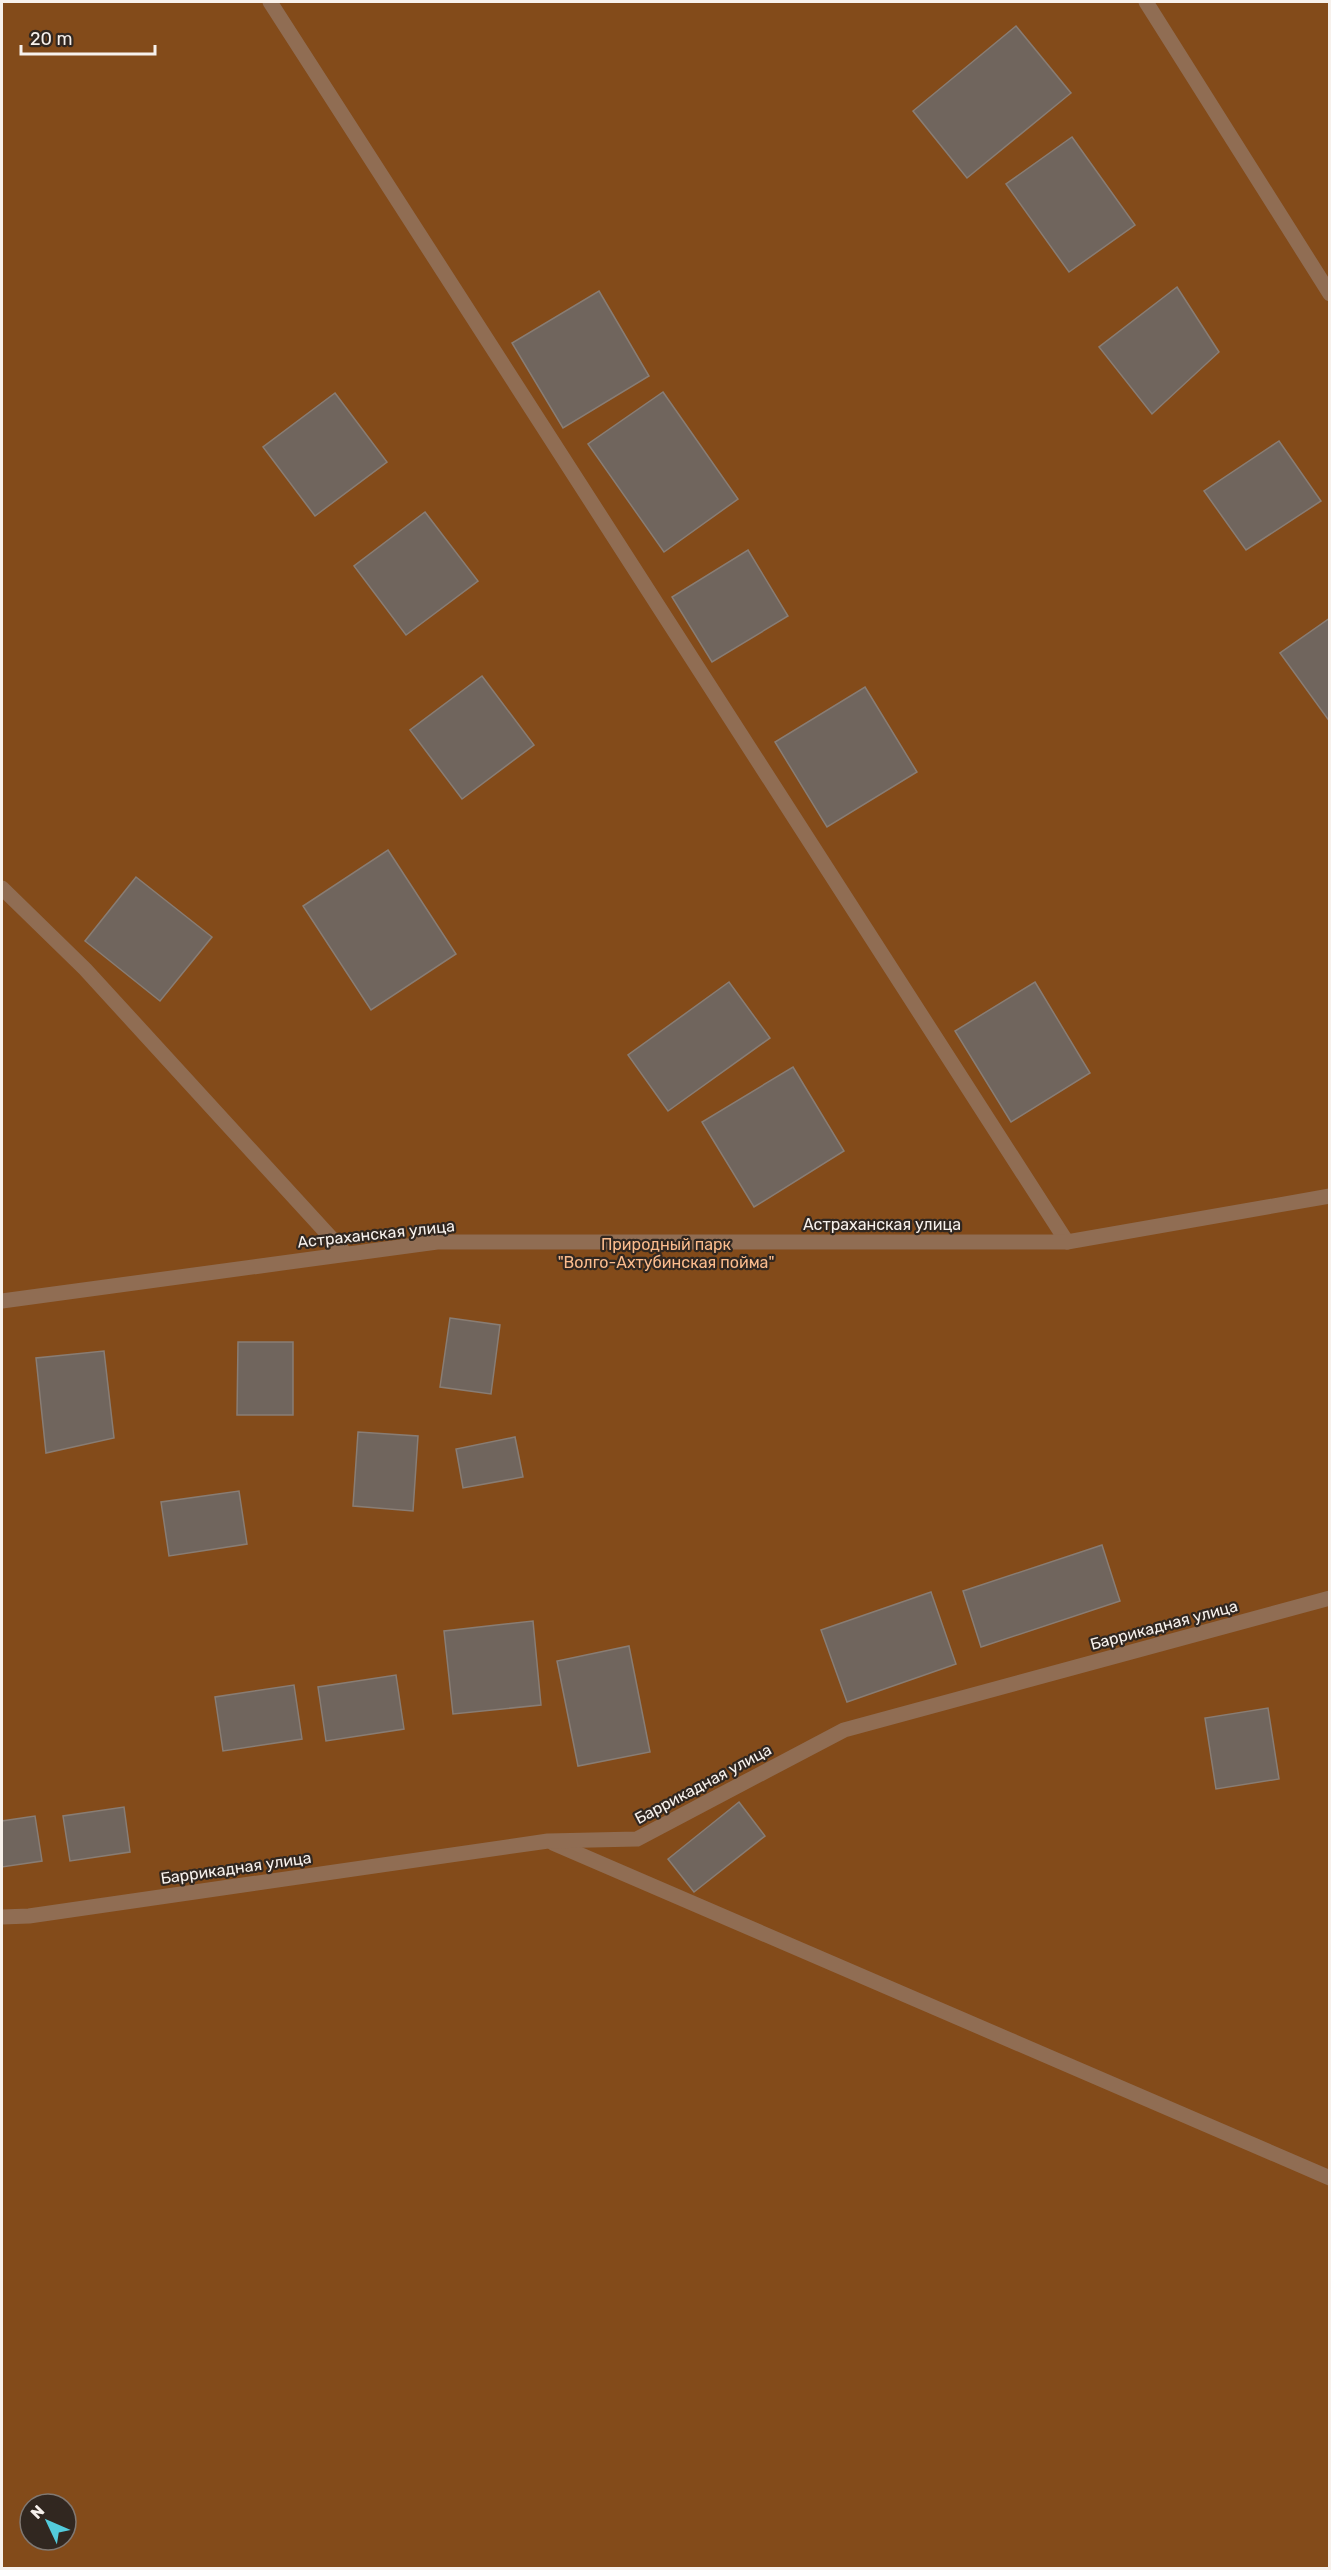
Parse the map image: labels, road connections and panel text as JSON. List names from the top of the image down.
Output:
{
  "streets": {
    "street": ["Астраханская улица", "Баррикадная улица"]
  },
  "parks": ["Природный парк \"Волго-Ахтубинская пойма\""],
  "scale_bar": "20 m",
  "north": "top left"
}
